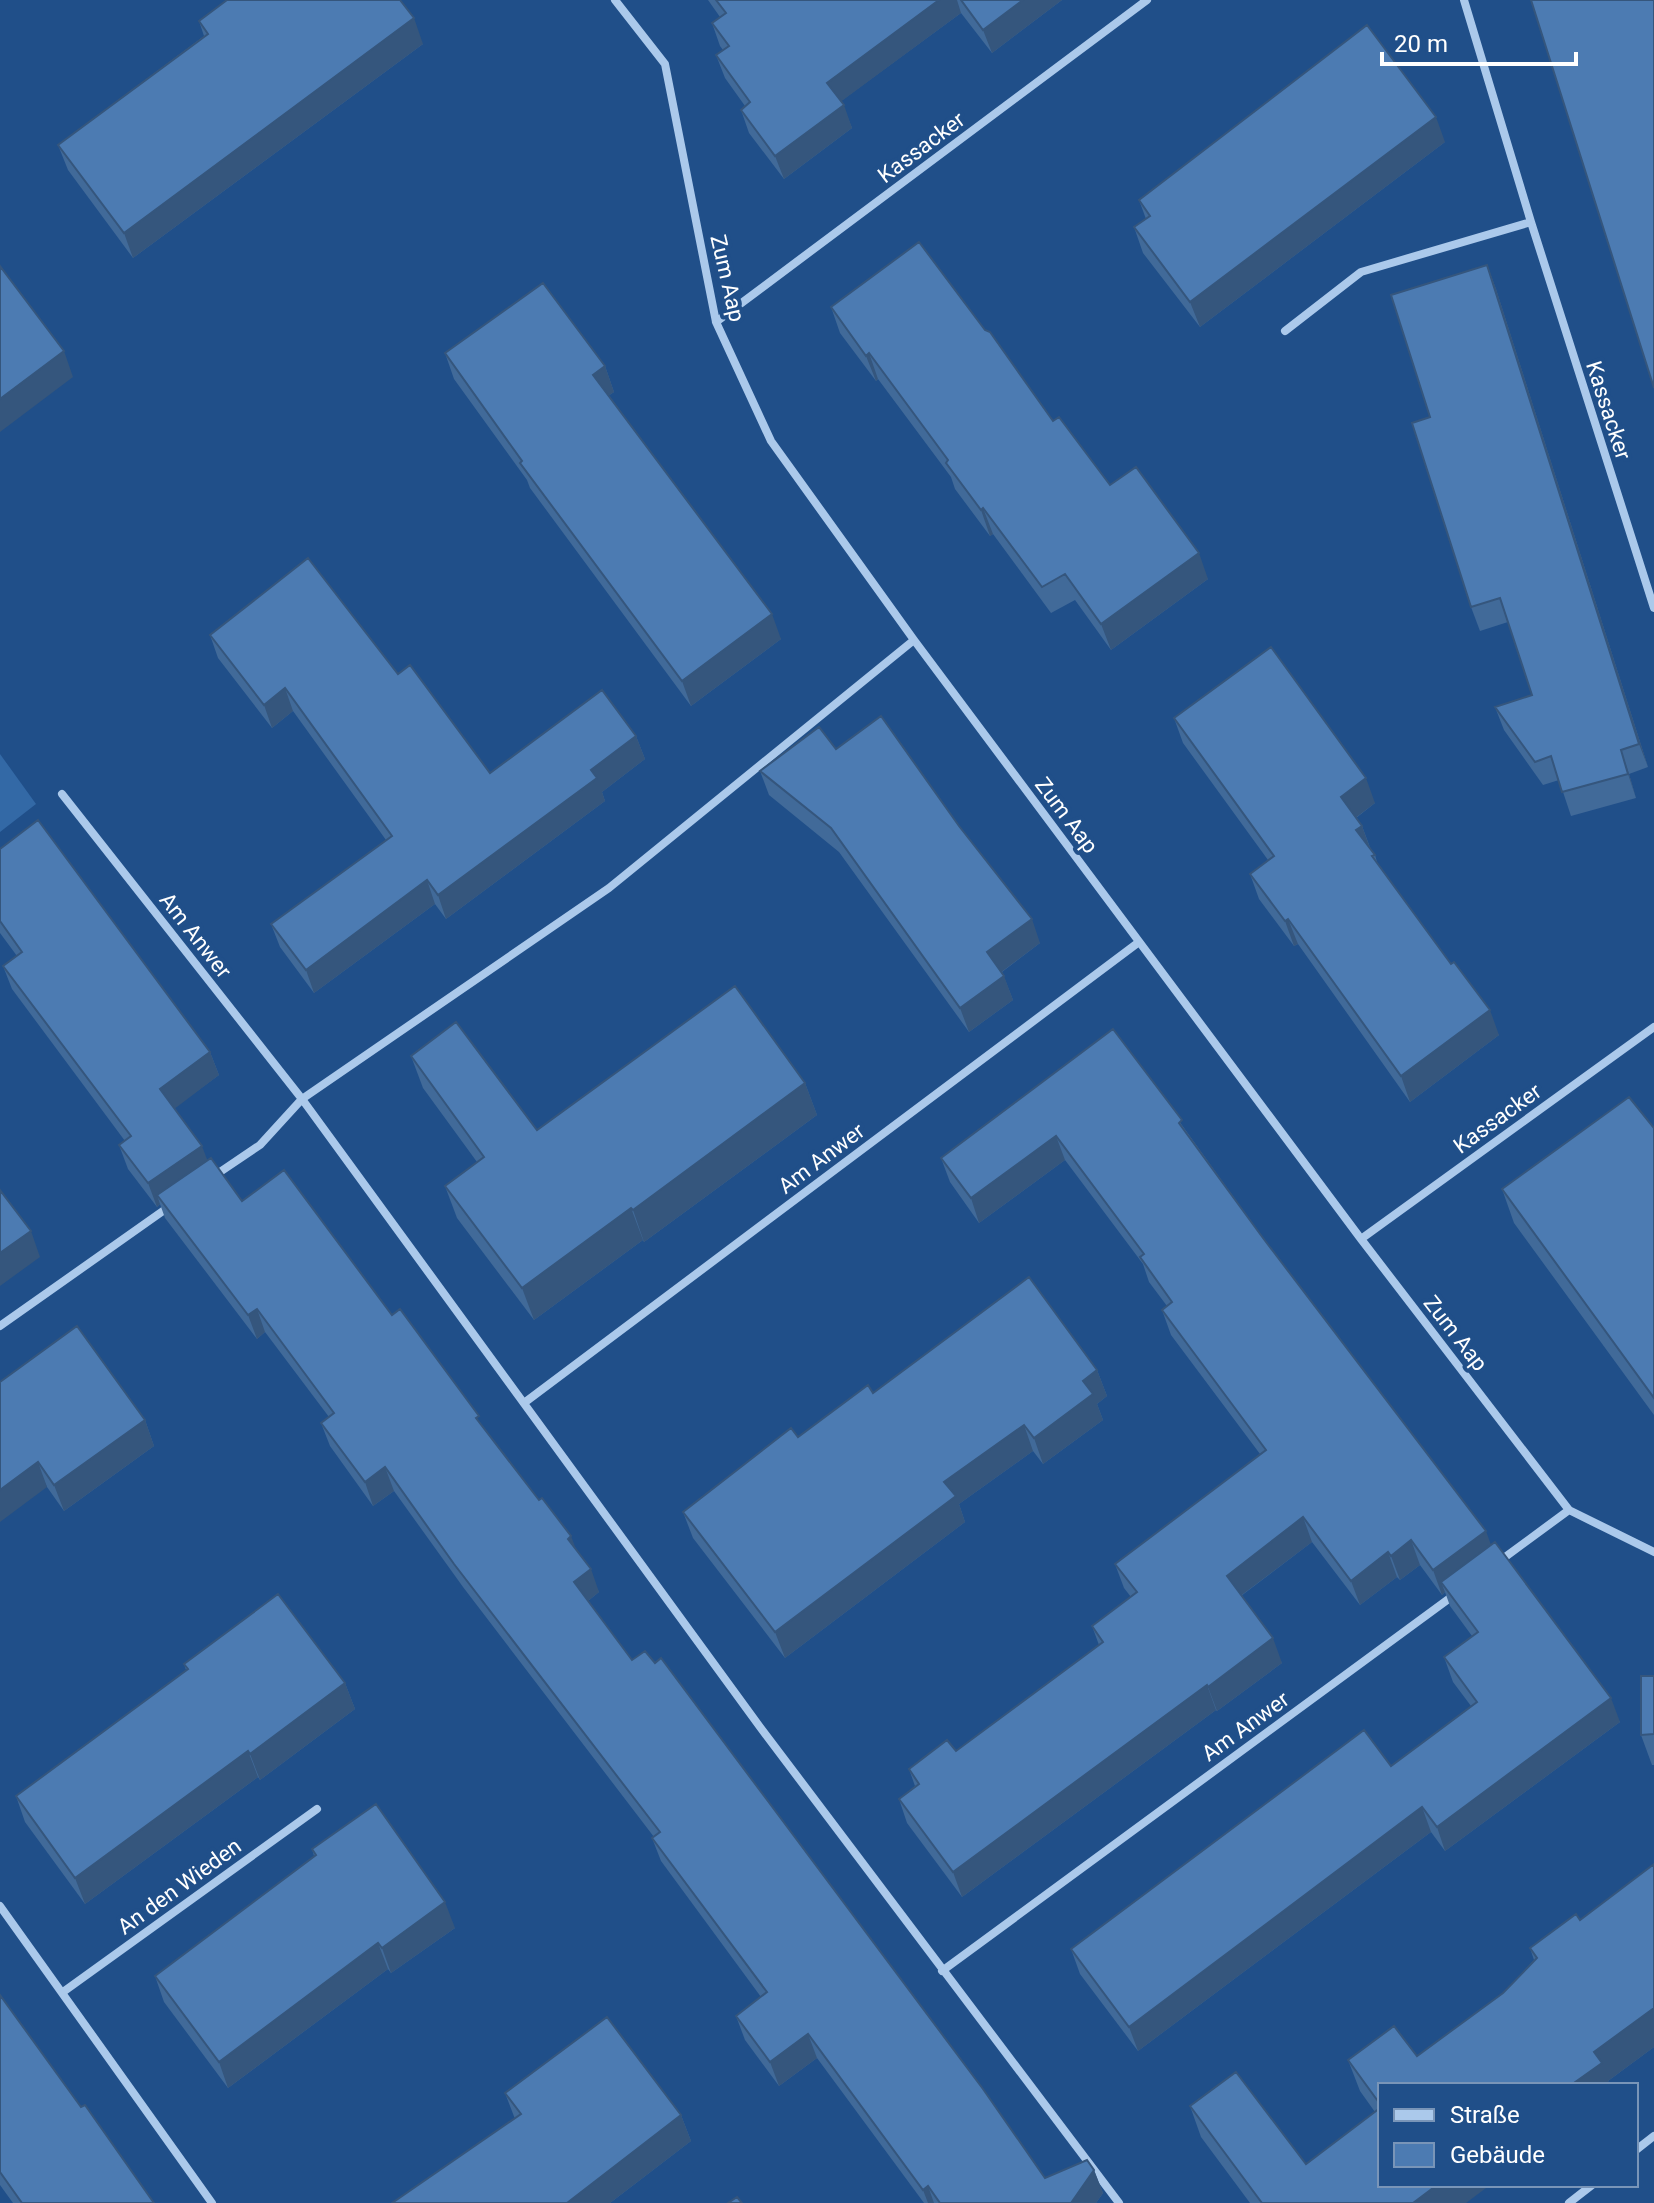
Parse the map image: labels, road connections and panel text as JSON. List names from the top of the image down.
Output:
{
  "streets": {
    "street": [
      "Kassacker",
      "Zum Aap",
      "Am Anwer",
      "An den Wieden"
    ]
  },
  "crossings": [
    ["Kassacker", "Zum Aap"],
    ["Zum Aap", "Am Anwer"]
  ],
  "legend": ["Straße", "Gebäude"],
  "scale_bar": "20 m"
}
